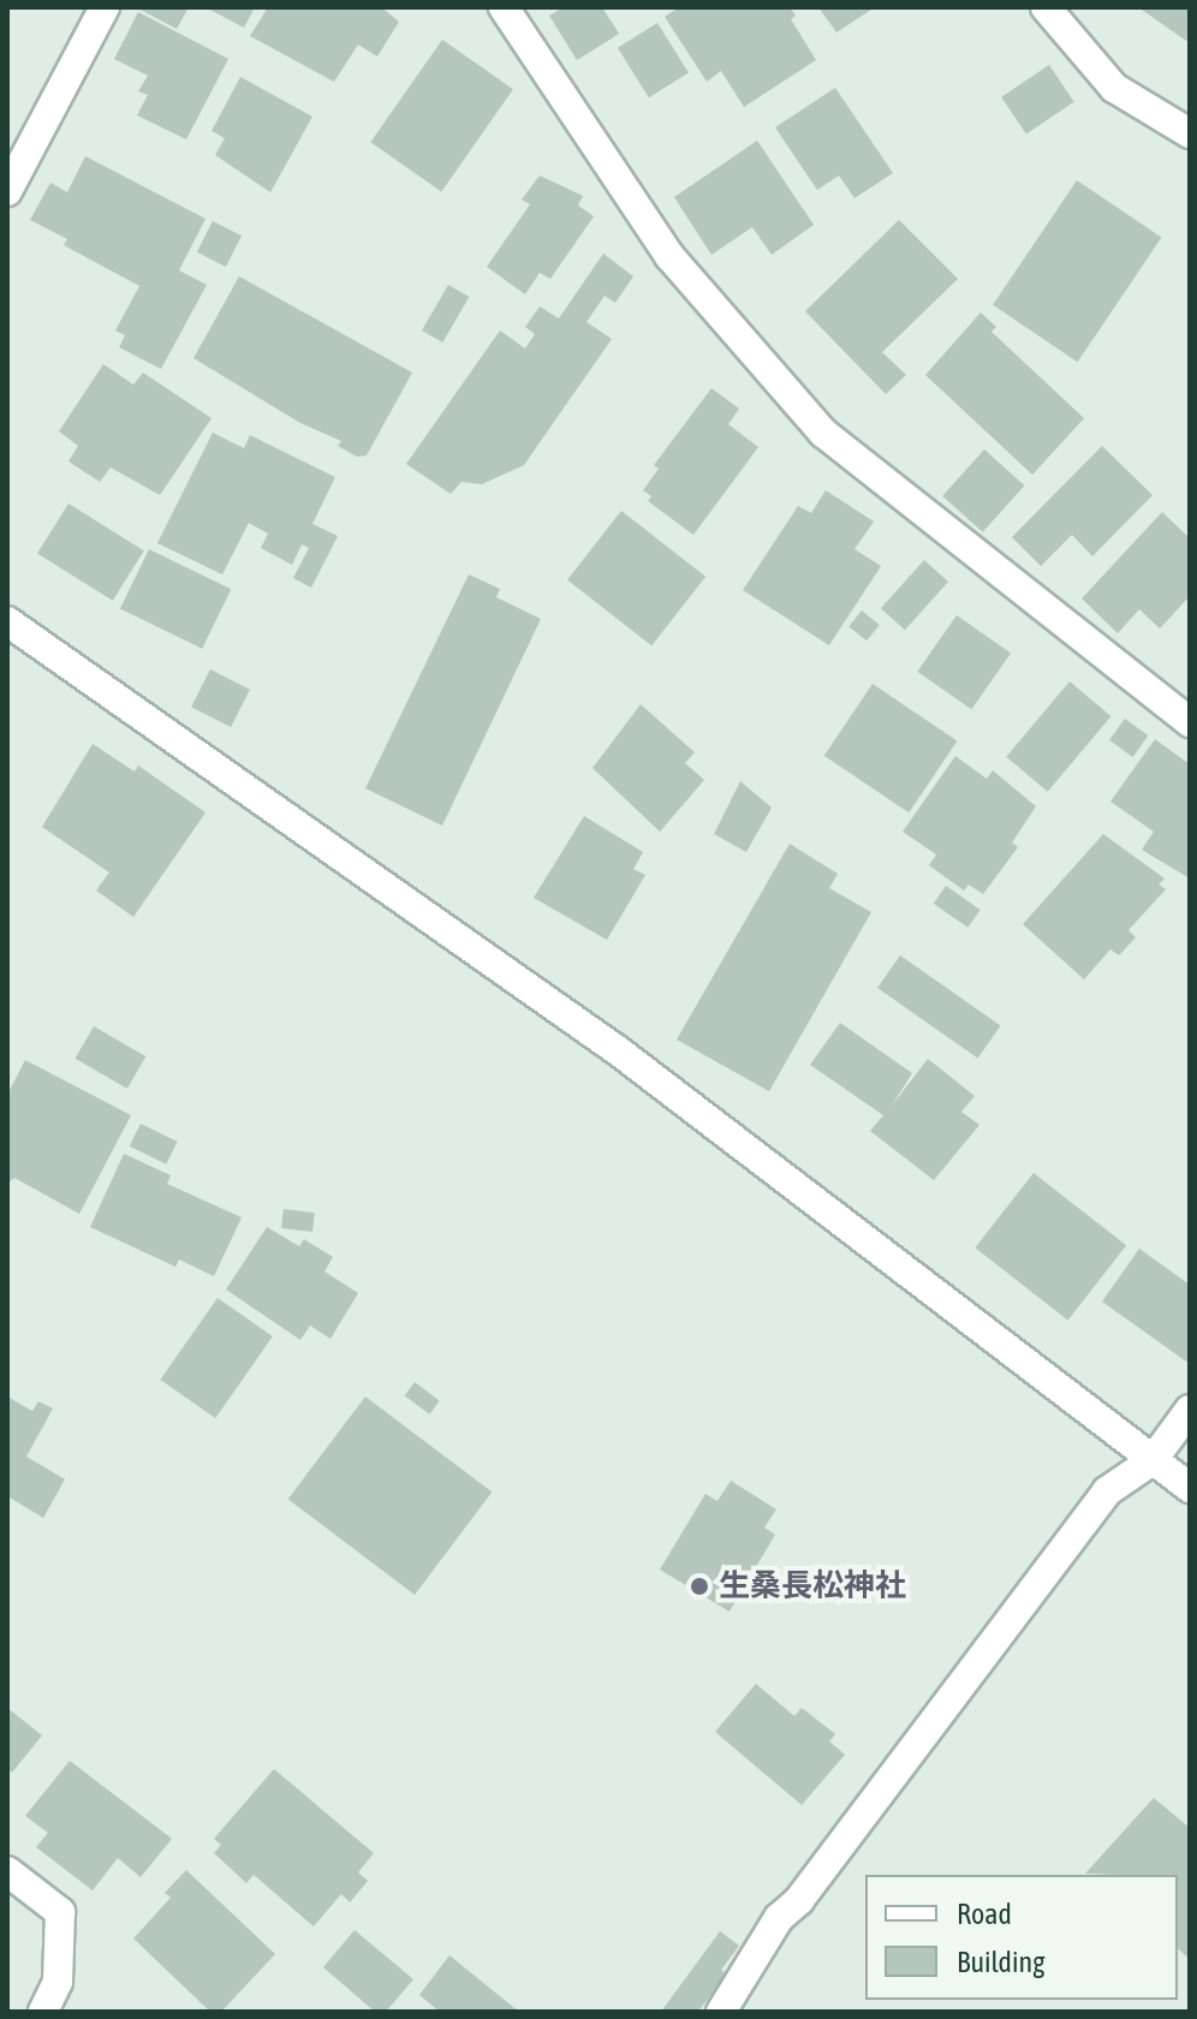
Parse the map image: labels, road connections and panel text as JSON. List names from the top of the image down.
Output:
{
  "places": ["生桑長松神社"],
  "legend": ["Road", "Building"]
}
